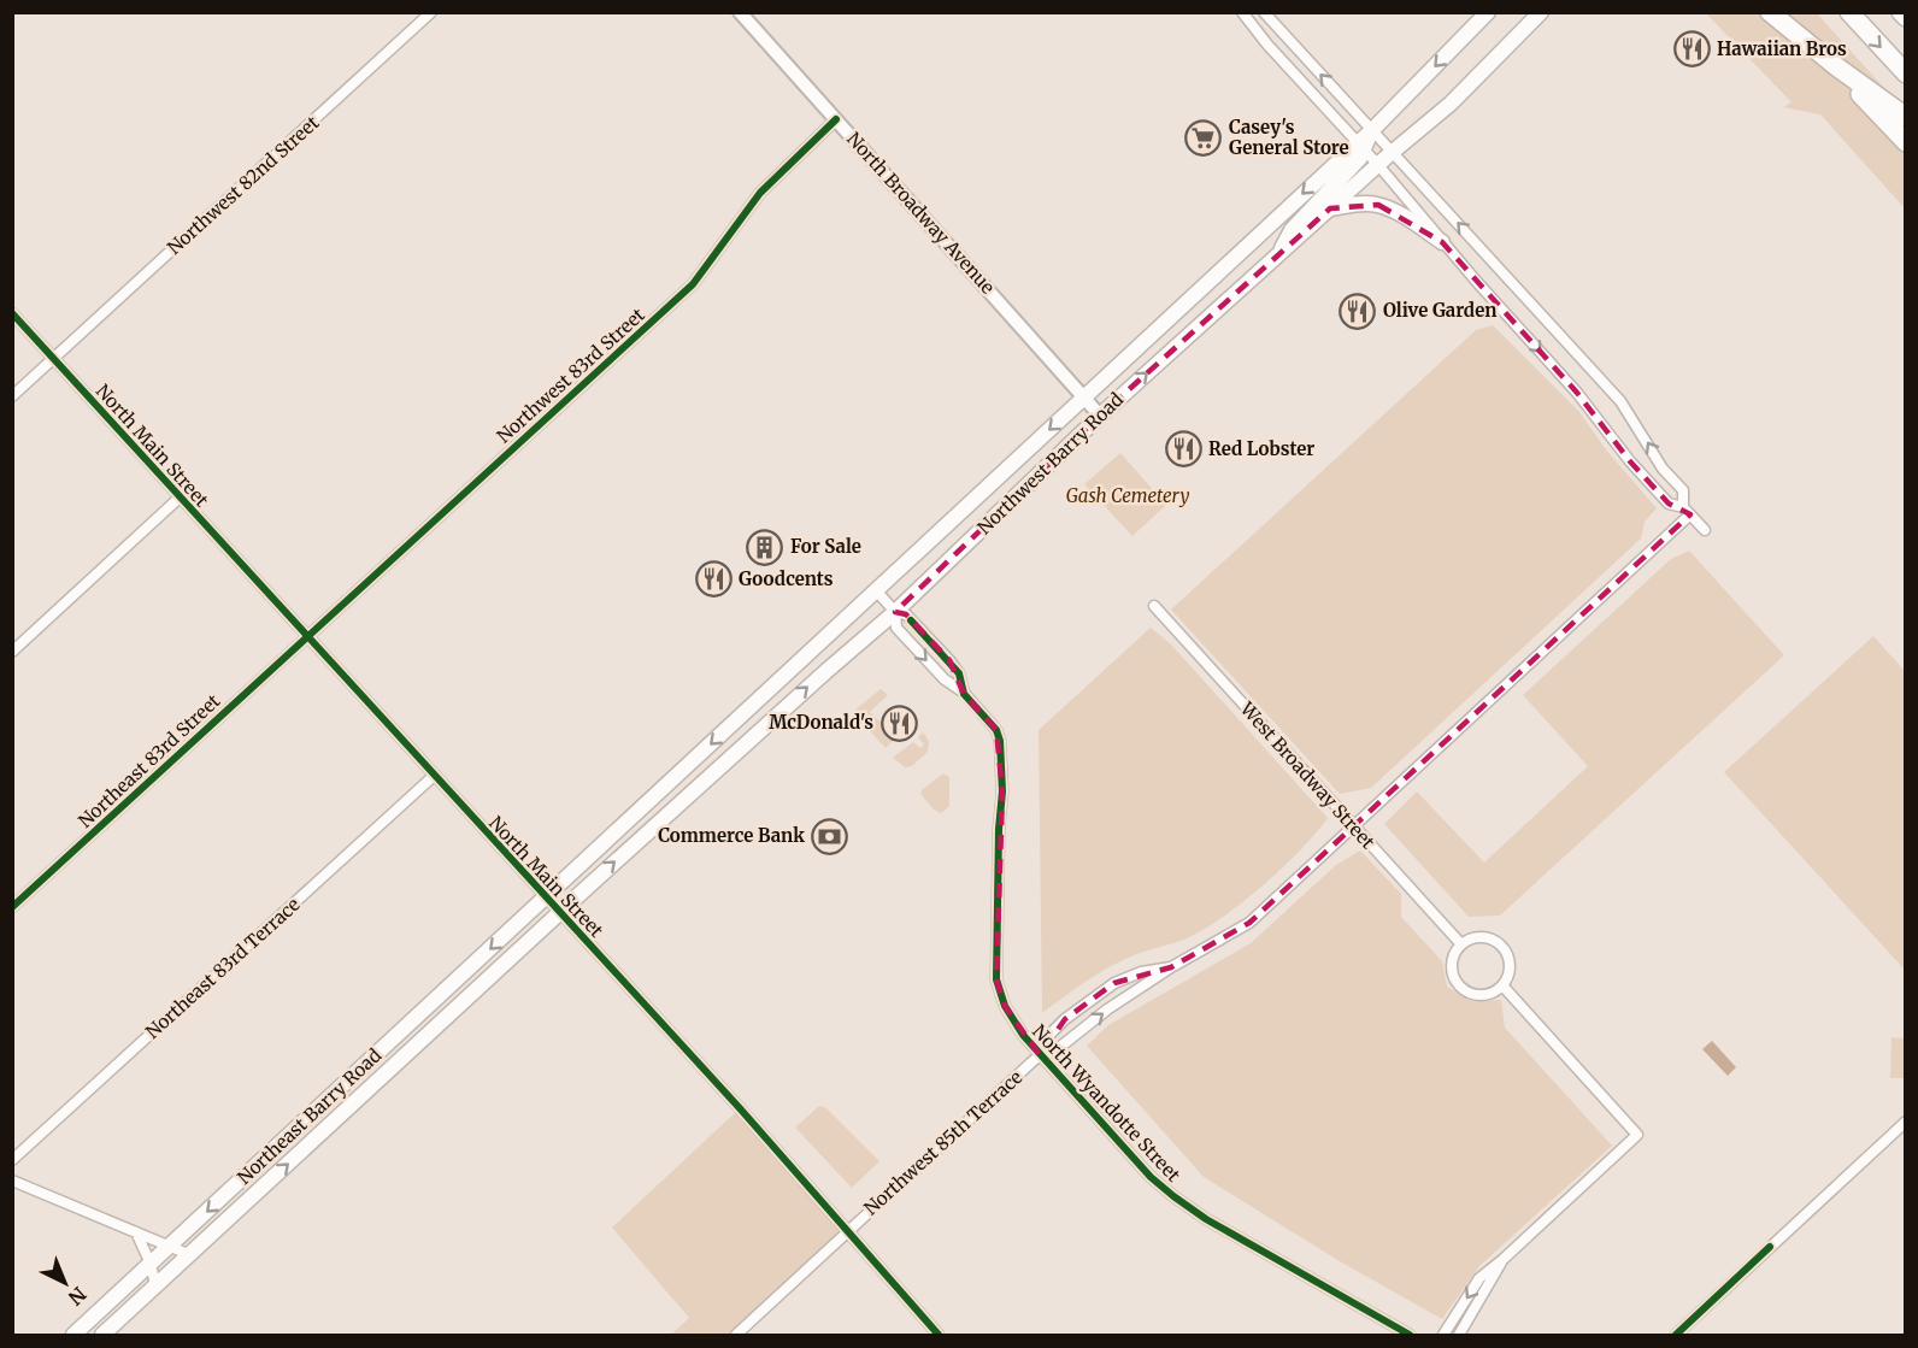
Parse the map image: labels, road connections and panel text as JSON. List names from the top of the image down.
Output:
{
  "streets": {
    "main road": ["Northwest Barry Road", "Northeast Barry Road"],
    "street": [
      "Northwest 82nd Street",
      "North Broadway Avenue",
      "Northwest 83rd Street",
      "North Main Street",
      "Northeast 83rd Street",
      "West Broadway Street",
      "Northeast 83rd Terrace",
      "North Wyandotte Street",
      "Northwest 85th Terrace"
    ]
  },
  "crossings": [
    ["Northwest 82nd Street", "North Main Street"],
    ["North Broadway Avenue", "Northwest 83rd Street"],
    ["North Broadway Avenue", "Northwest Barry Road"],
    ["Northwest 83rd Street", "North Main Street"],
    ["Northwest 83rd Street", "Northeast 83rd Street"],
    ["North Main Street", "Northwest Barry Road"],
    ["North Main Street", "Northeast 83rd Street"],
    ["North Main Street", "Northeast 83rd Terrace"],
    ["North Main Street", "Northeast Barry Road"],
    ["North Main Street", "Northwest 85th Terrace"],
    ["Northwest Barry Road", "North Wyandotte Street"],
    ["Northwest Barry Road", "Northeast Barry Road"],
    ["North Wyandotte Street", "Northwest 85th Terrace"]
  ],
  "parks": ["Gash Cemetery"],
  "places": {
    "restaurant": [
      "Hawaiian Bros",
      "Olive Garden",
      "Red Lobster",
      "Goodcents",
      "McDonald's"
    ],
    "supermarket": ["Casey's General Store"],
    "building": ["For Sale"],
    "bank": ["Commerce Bank"]
  },
  "north": "bottom right"
}
